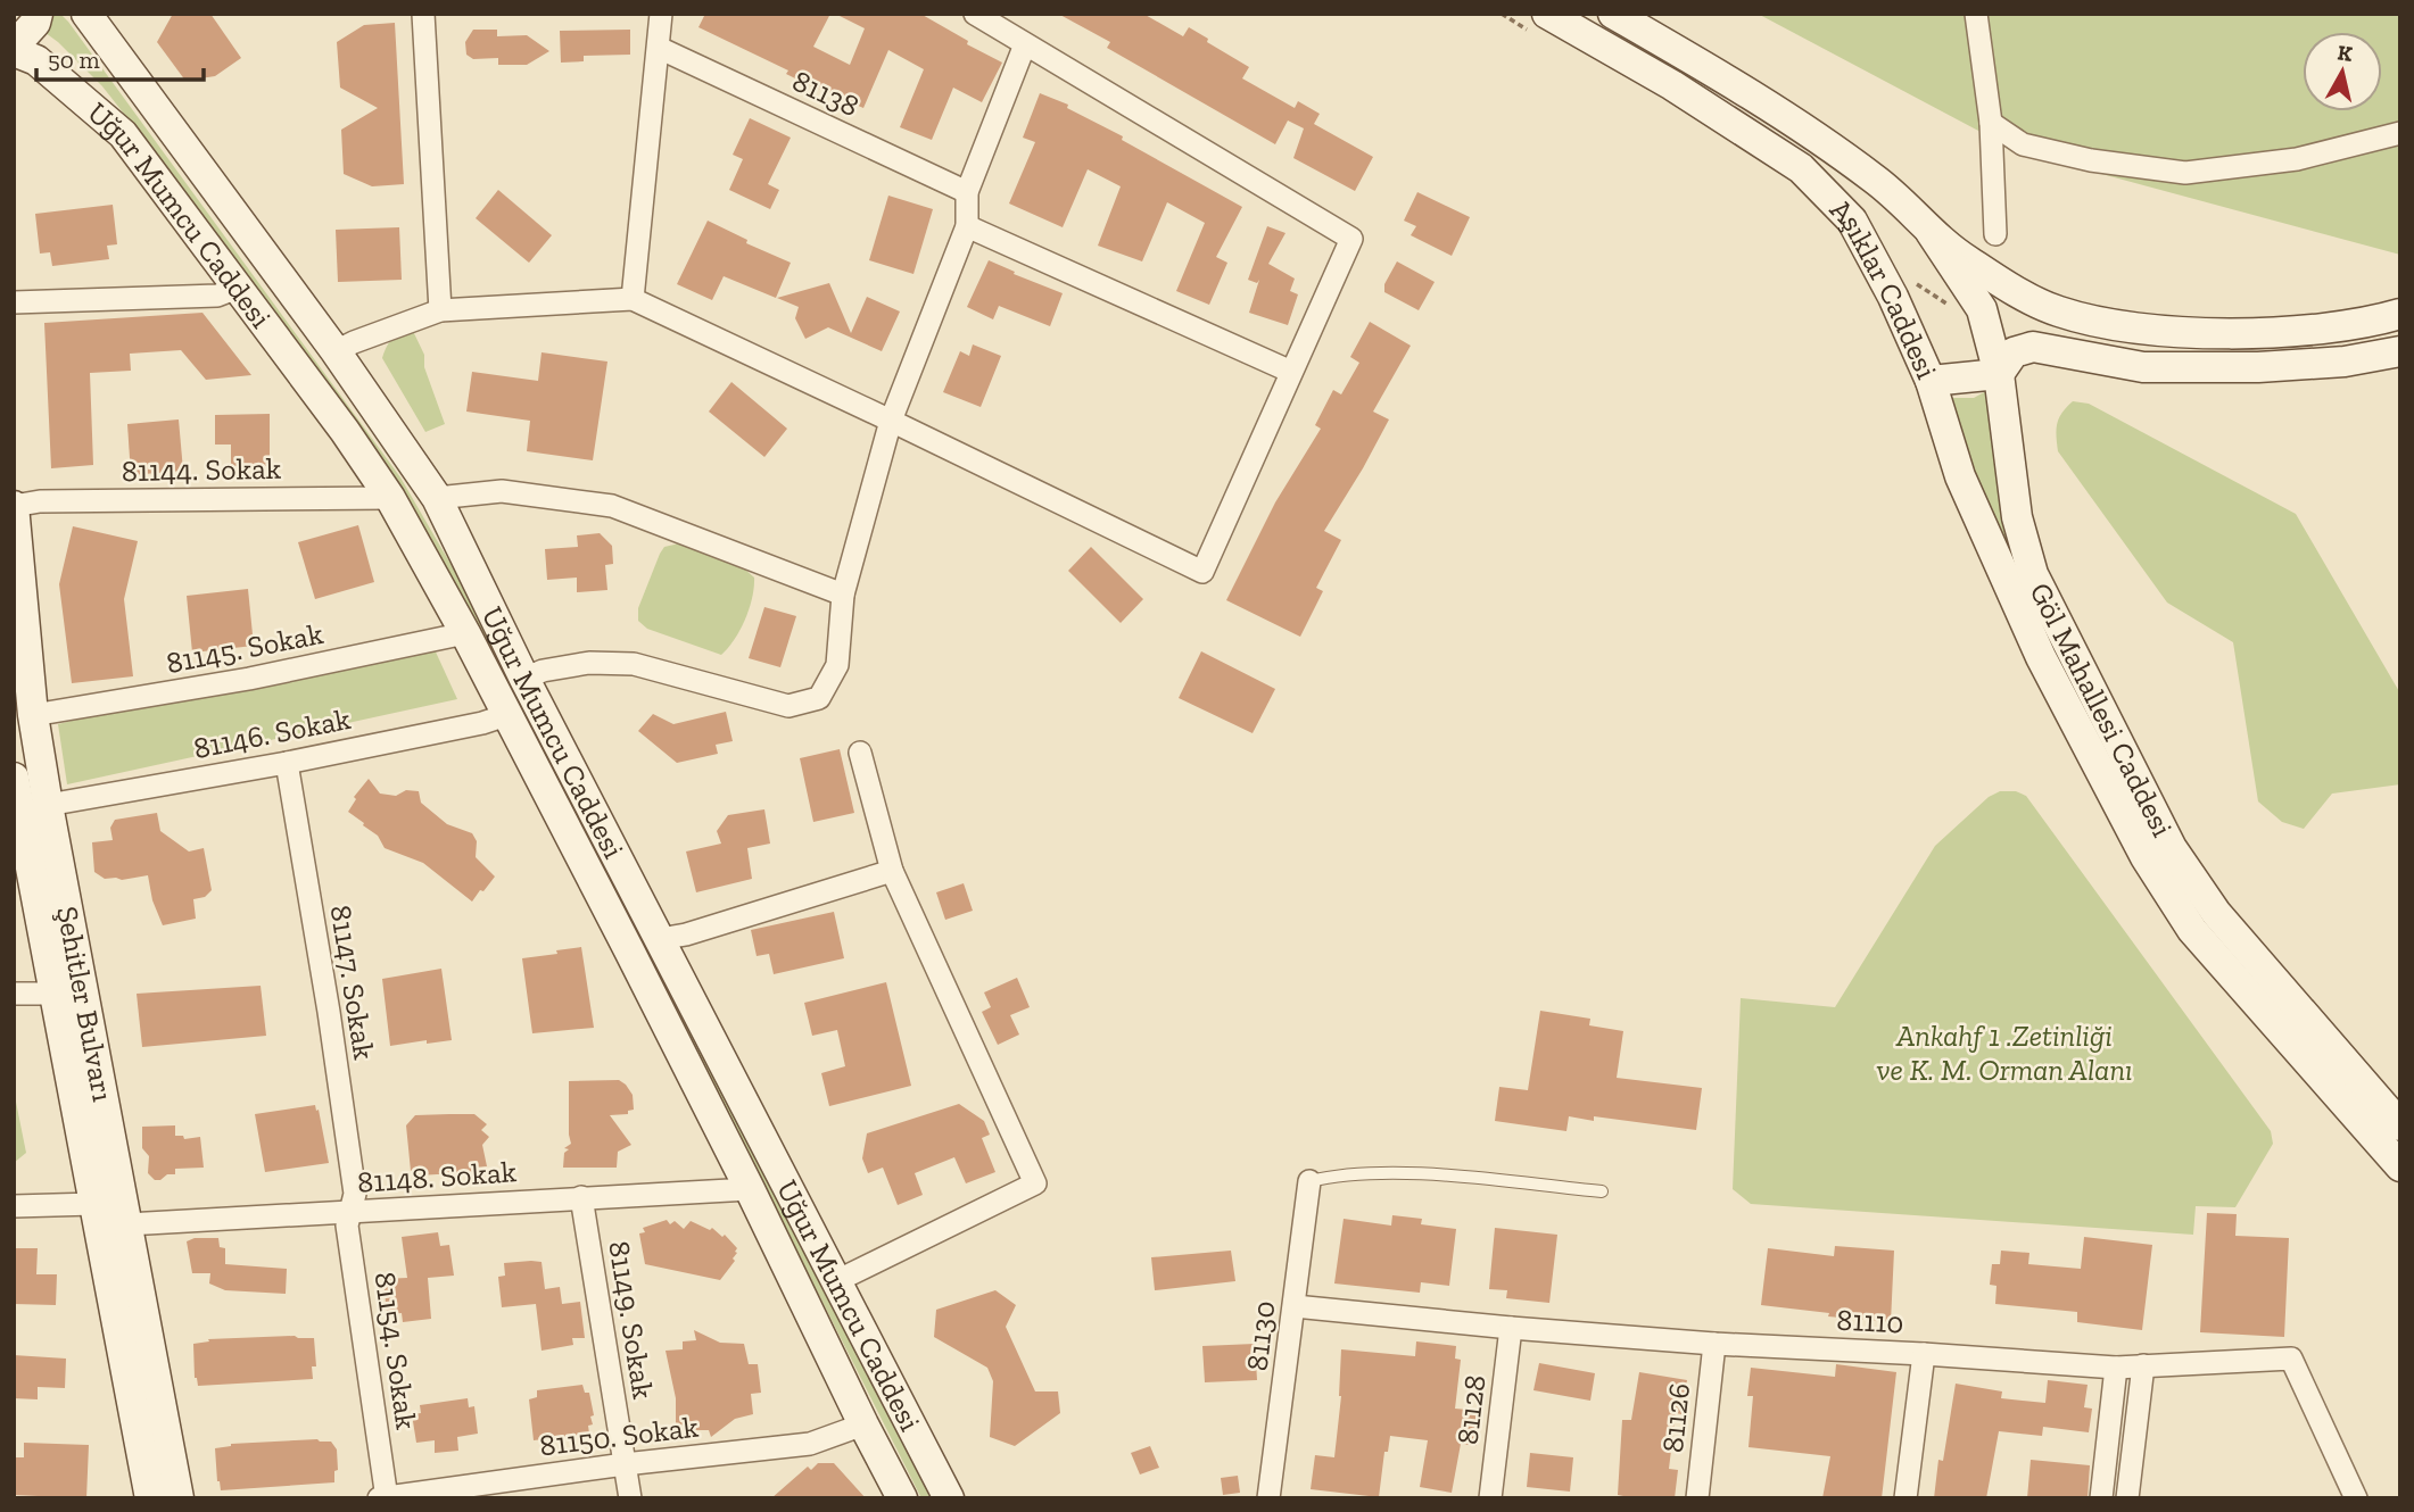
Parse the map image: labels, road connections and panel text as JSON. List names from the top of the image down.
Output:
{
  "streets": {
    "main road": [
      "Uğur Mumcu Caddesi",
      "Aşıklar Caddesi",
      "Göl Mahallesi Caddesi",
      "Şehitler Bulvarı"
    ],
    "street": [
      "81138",
      "81144. Sokak",
      "81145. Sokak",
      "81146. Sokak",
      "81147. Sokak",
      "81148. Sokak",
      "81149. Sokak",
      "81110",
      "81130",
      "81154. Sokak",
      "81128",
      "81126",
      "81150. Sokak"
    ]
  },
  "crossings": [
    ["Uğur Mumcu Caddesi", "81144. Sokak"],
    ["Uğur Mumcu Caddesi", "81145. Sokak"],
    ["Uğur Mumcu Caddesi", "81146. Sokak"],
    ["Uğur Mumcu Caddesi", "81148. Sokak"],
    ["Uğur Mumcu Caddesi", "81150. Sokak"],
    ["Aşıklar Caddesi", "Göl Mahallesi Caddesi"],
    ["81144. Sokak", "Şehitler Bulvarı"],
    ["81145. Sokak", "Şehitler Bulvarı"],
    ["81146. Sokak", "81147. Sokak"],
    ["81146. Sokak", "Şehitler Bulvarı"],
    ["81147. Sokak", "81148. Sokak"],
    ["81147. Sokak", "81154. Sokak"],
    ["Şehitler Bulvarı", "81148. Sokak"],
    ["81148. Sokak", "81149. Sokak"],
    ["81148. Sokak", "81154. Sokak"],
    ["81149. Sokak", "81150. Sokak"],
    ["81110", "81130"],
    ["81110", "81128"],
    ["81110", "81126"],
    ["81154. Sokak", "81150. Sokak"]
  ],
  "parks": ["Ankahf 1 .Zetinliği ve K. M. Orman Alanı"],
  "scale_bar": "50 m",
  "north": "top"
}
